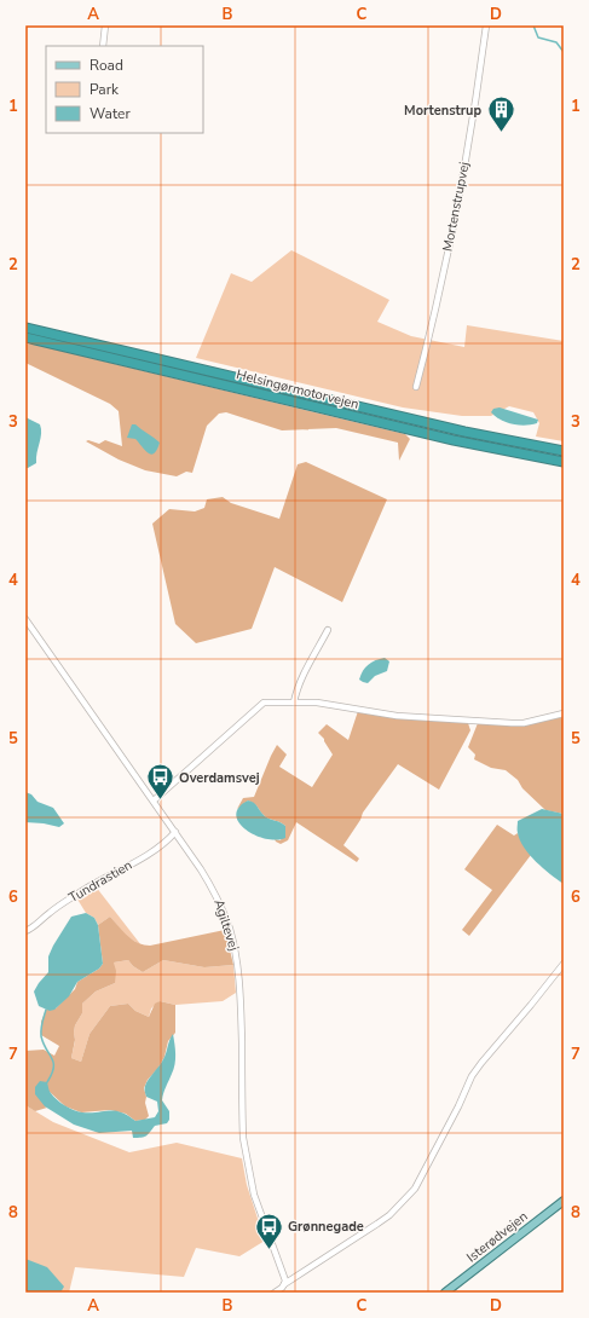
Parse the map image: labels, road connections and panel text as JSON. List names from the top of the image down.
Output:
{
  "streets": {
    "highway": ["Helsingørmotorvejen"],
    "main road": ["Isterødvejen"],
    "street": ["Mortenstrupvej", "Tundrastien", "Agiltevej"]
  },
  "crossings": [
    ["Tundrastien", "Agiltevej"]
  ],
  "places": {
    "building": ["Mortenstrup"],
    "bus stop": ["Overdamsvej", "Grønnegade"]
  },
  "legend": ["Road", "Park", "Water"],
  "grid": {
    "columns": [
      "A",
      "B",
      "C",
      "D"
    ],
    "rows": [
      "1",
      "2",
      "3",
      "4",
      "5",
      "6",
      "7",
      "8"
    ]
  }
}
